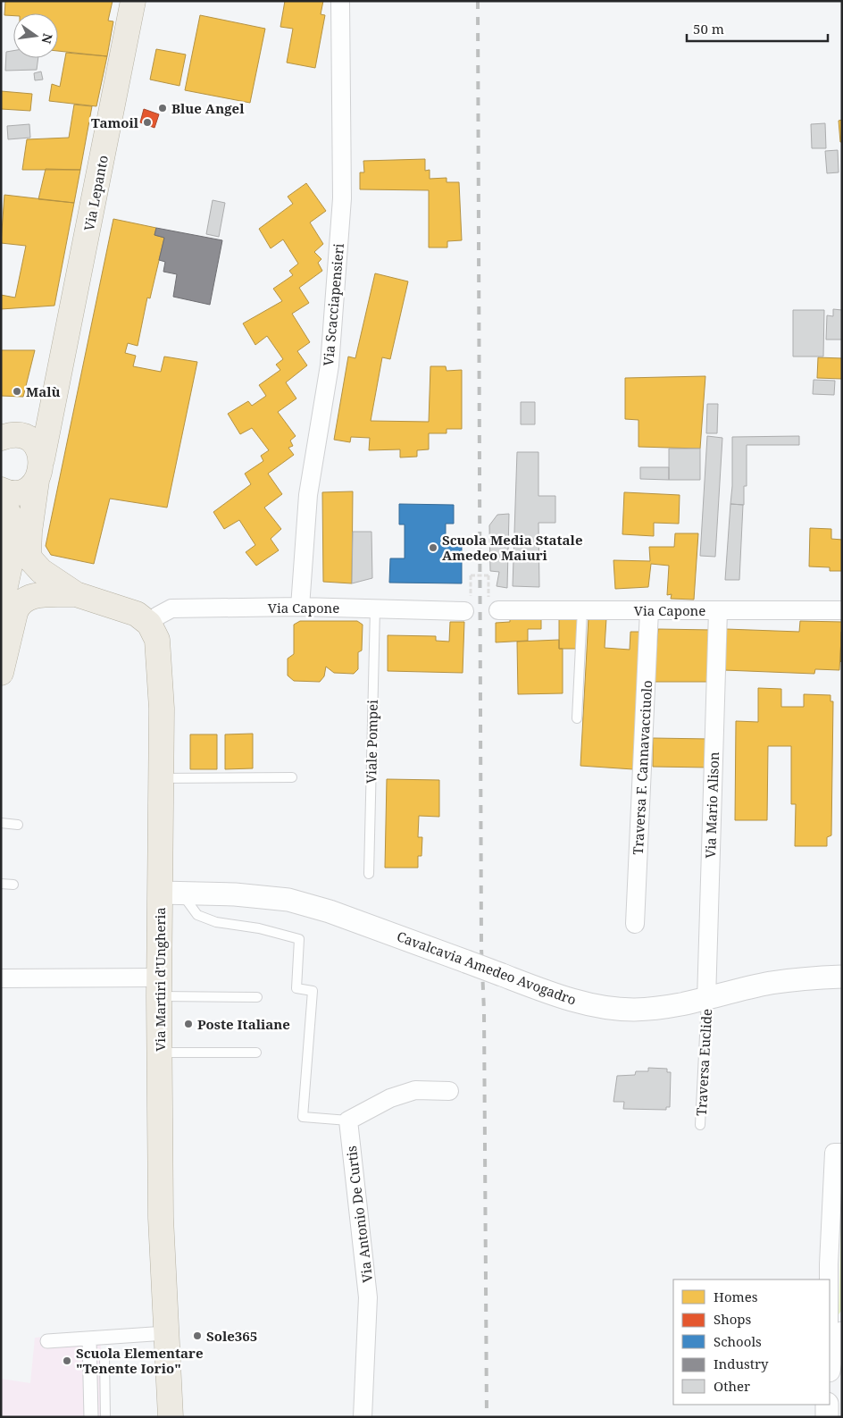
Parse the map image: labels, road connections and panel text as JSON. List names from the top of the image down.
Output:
{
  "streets": {
    "main road": ["Via Lepanto", "Via Martiri d'Ungheria"],
    "street": [
      "Via Scacciapensieri",
      "Via Capone",
      "Traversa F. Cannavacciuolo",
      "Via Mario Alison",
      "Cavalcavia Amedeo Avogadro",
      "Via Antonio De Curtis"
    ],
    "lane": ["Viale Pompei", "Traversa Euclide"]
  },
  "crossings": [
    ["Via Scacciapensieri", "Via Capone"],
    ["Via Capone", "Viale Pompei"],
    ["Via Capone", "Traversa F. Cannavacciuolo"],
    ["Via Capone", "Via Mario Alison"],
    ["Via Capone", "Via Martiri d'Ungheria"],
    ["Via Mario Alison", "Cavalcavia Amedeo Avogadro"],
    ["Via Mario Alison", "Traversa Euclide"],
    ["Cavalcavia Amedeo Avogadro", "Via Martiri d'Ungheria"],
    ["Cavalcavia Amedeo Avogadro", "Traversa Euclide"]
  ],
  "places": [
    "Blue Angel",
    "Tamoil",
    "Malù",
    "Scuola Media Statale Amedeo Maiuri",
    "Poste Italiane",
    "Sole365",
    "Scuola Elementare \"Tenente Iorio\""
  ],
  "legend": [
    "Homes",
    "Shops",
    "Schools",
    "Industry",
    "Other"
  ],
  "scale_bar": "50 m",
  "north": "right"
}
